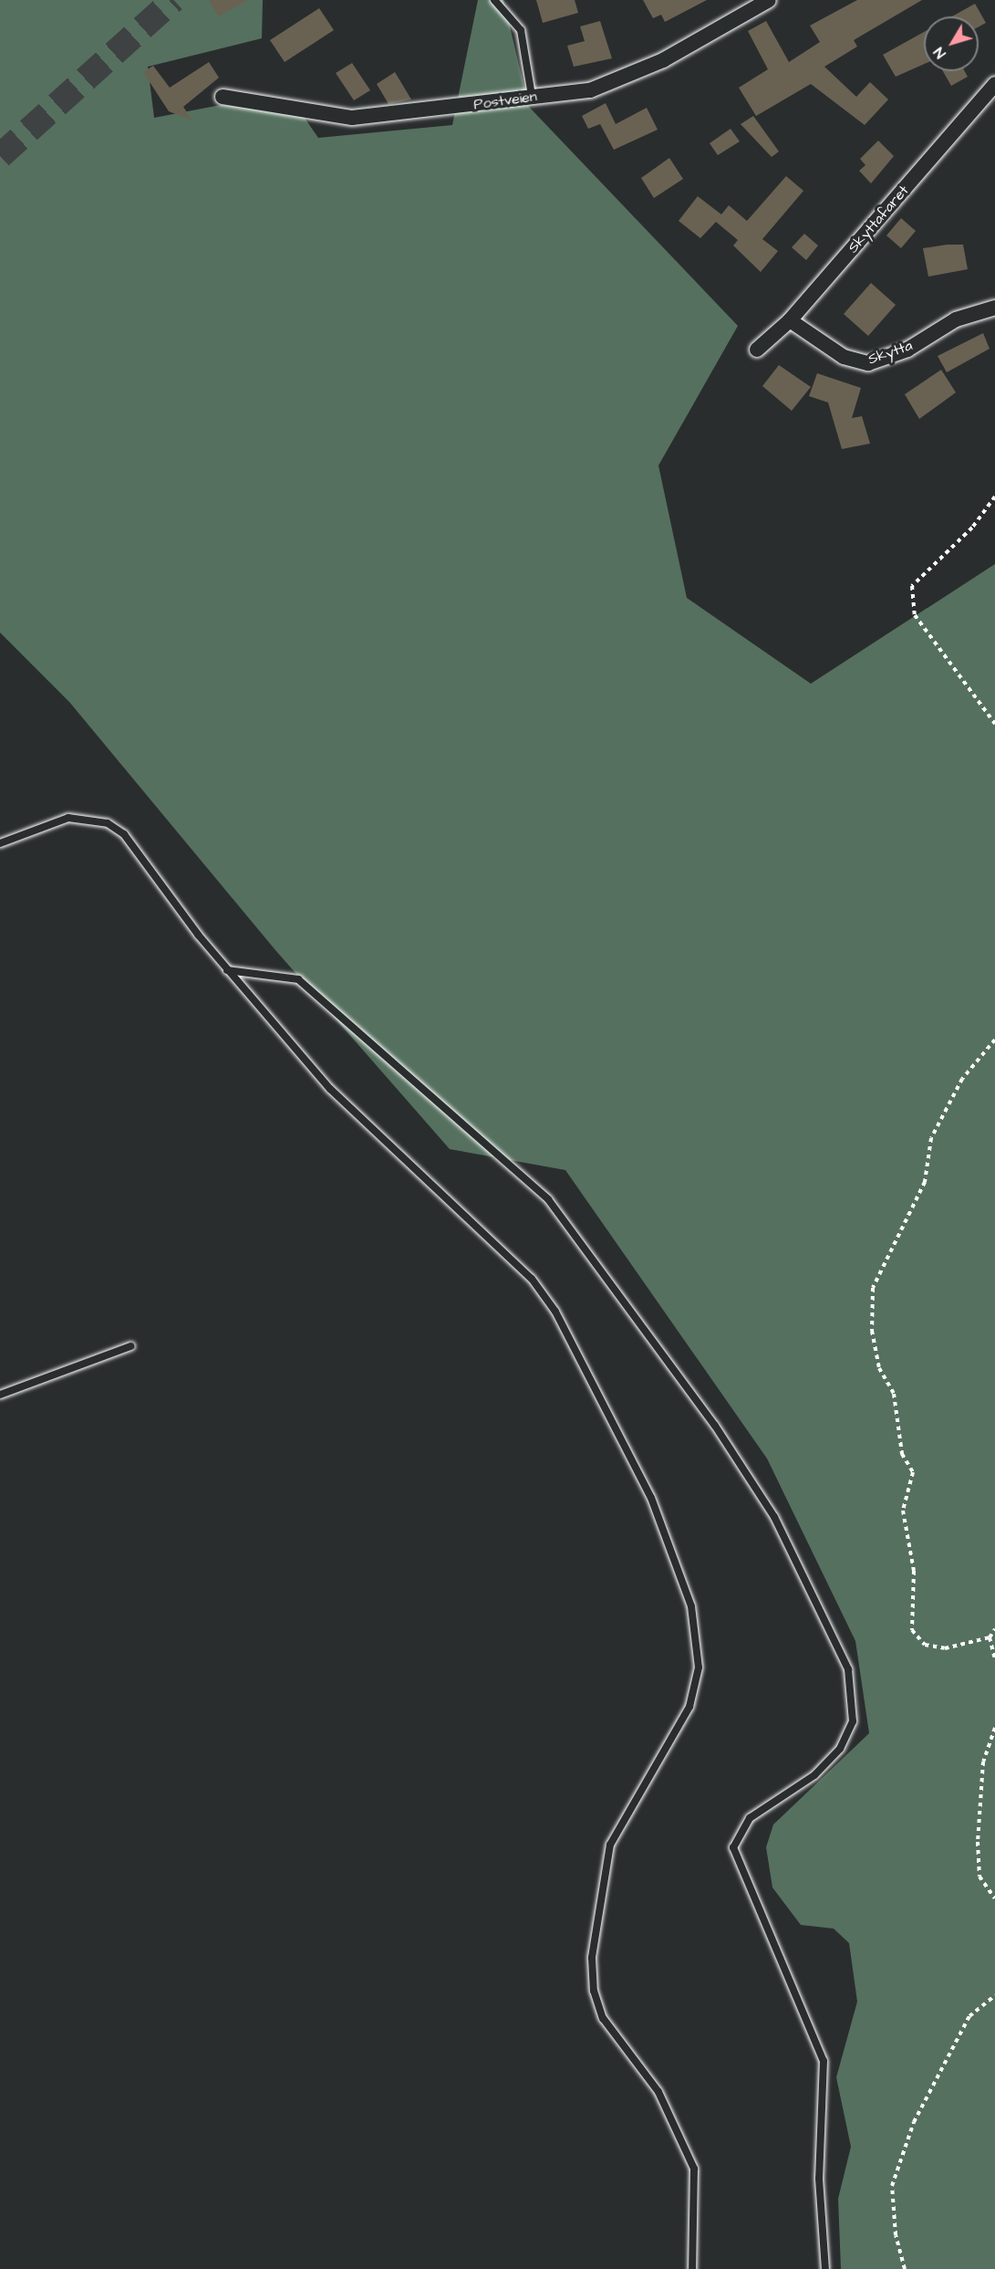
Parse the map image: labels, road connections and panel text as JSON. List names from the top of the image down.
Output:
{
  "streets": {
    "street": ["Postveien", "Skyttafaret", "Skytta"]
  },
  "crossings": [
    ["Skyttafaret", "Skytta"]
  ],
  "north": "bottom left"
}
